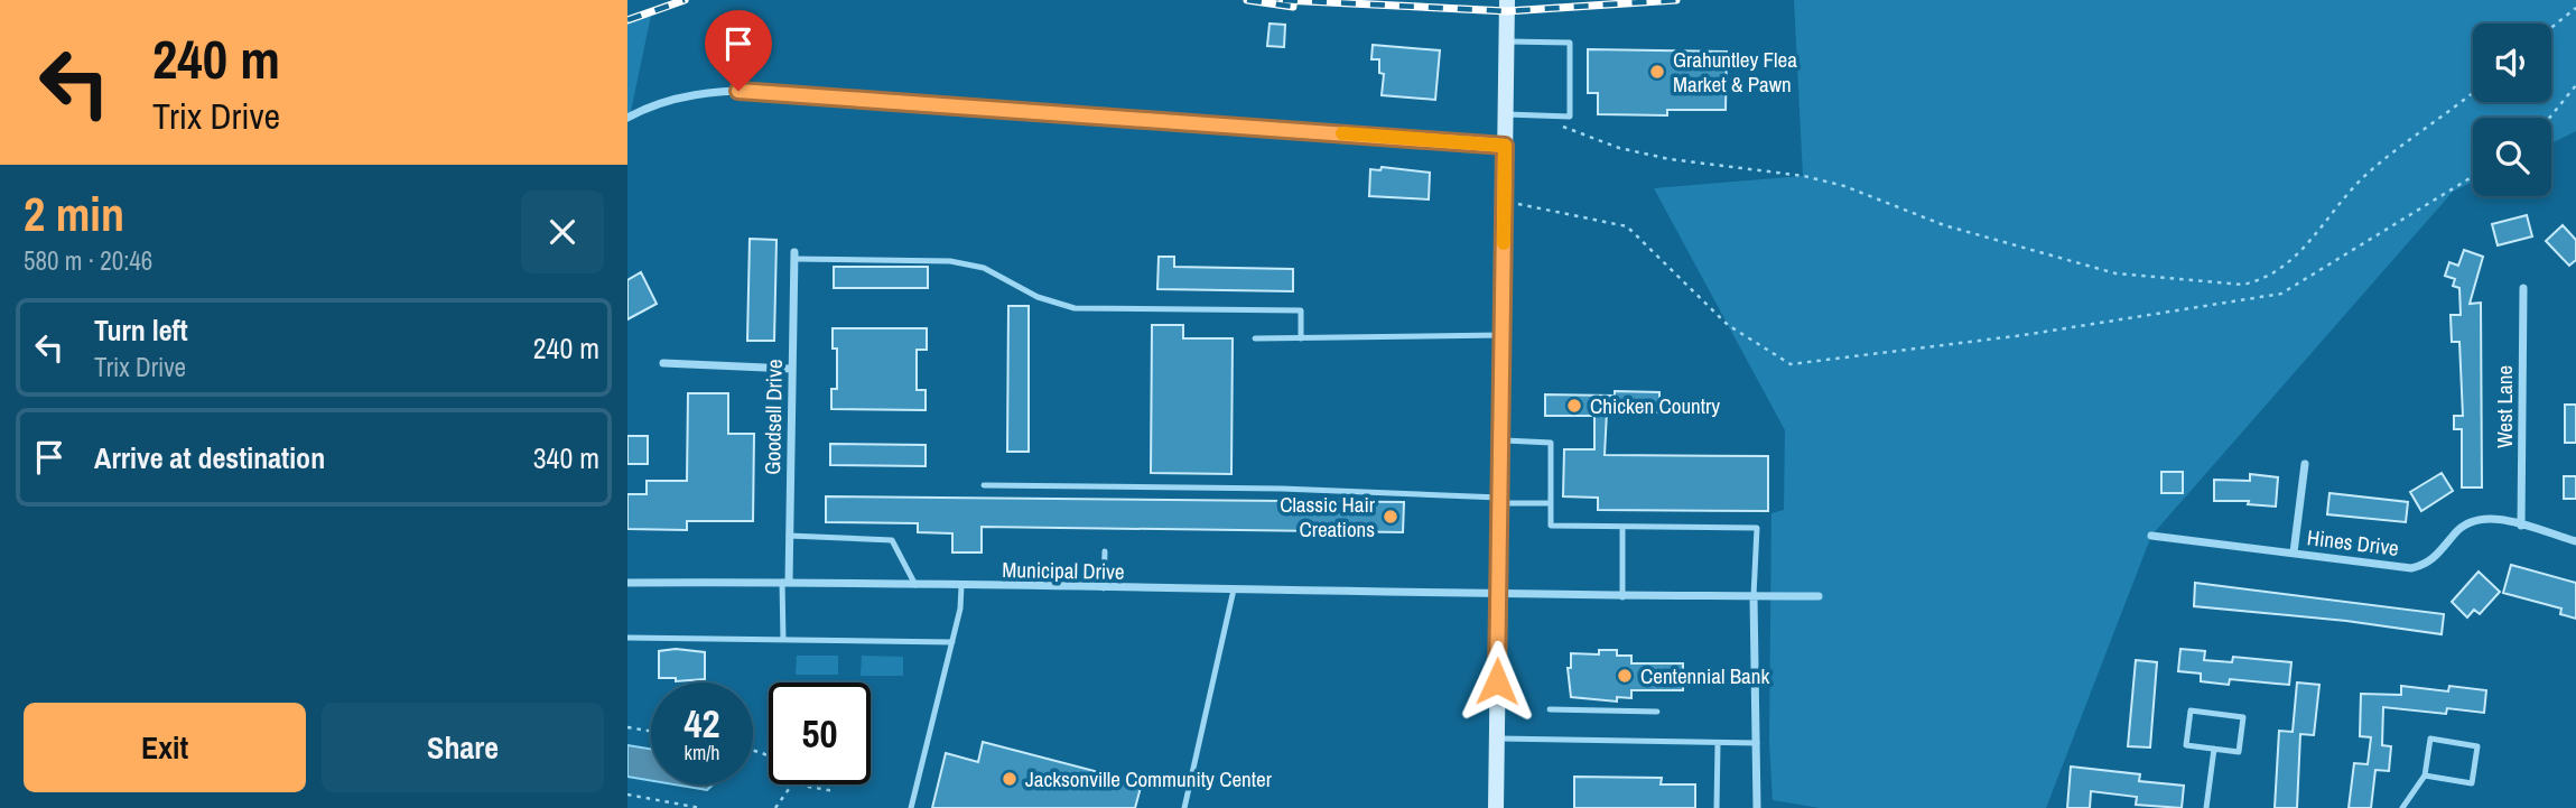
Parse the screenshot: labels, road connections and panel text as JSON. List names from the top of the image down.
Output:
{
  "streets": {
    "street": [
      "West Lane",
      "Goodsell Drive",
      "Hines Drive",
      "Municipal Drive"
    ]
  },
  "crossings": [
    ["West Lane", "Hines Drive"],
    ["Goodsell Drive", "Municipal Drive"]
  ],
  "places": [
    "Grahuntley Flea Market & Pawn",
    "Chicken Country",
    "Classic Hair Creations",
    "Centennial Bank",
    "Jacksonville Community Center"
  ],
  "page": {
    "turn": ["240 m", "Trix Drive"],
    "heading": ["2 min", "580 m · 20:46"],
    "list": [
      {
        "name": "Turn left",
        "note": "Trix Drive",
        "value": "240 m"
      },
      {
        "name": "Arrive at destination",
        "value": "340 m"
      }
    ],
    "speed": "42 km/h",
    "limit": "50",
    "buttons": ["Exit", "Share"]
  }
}
